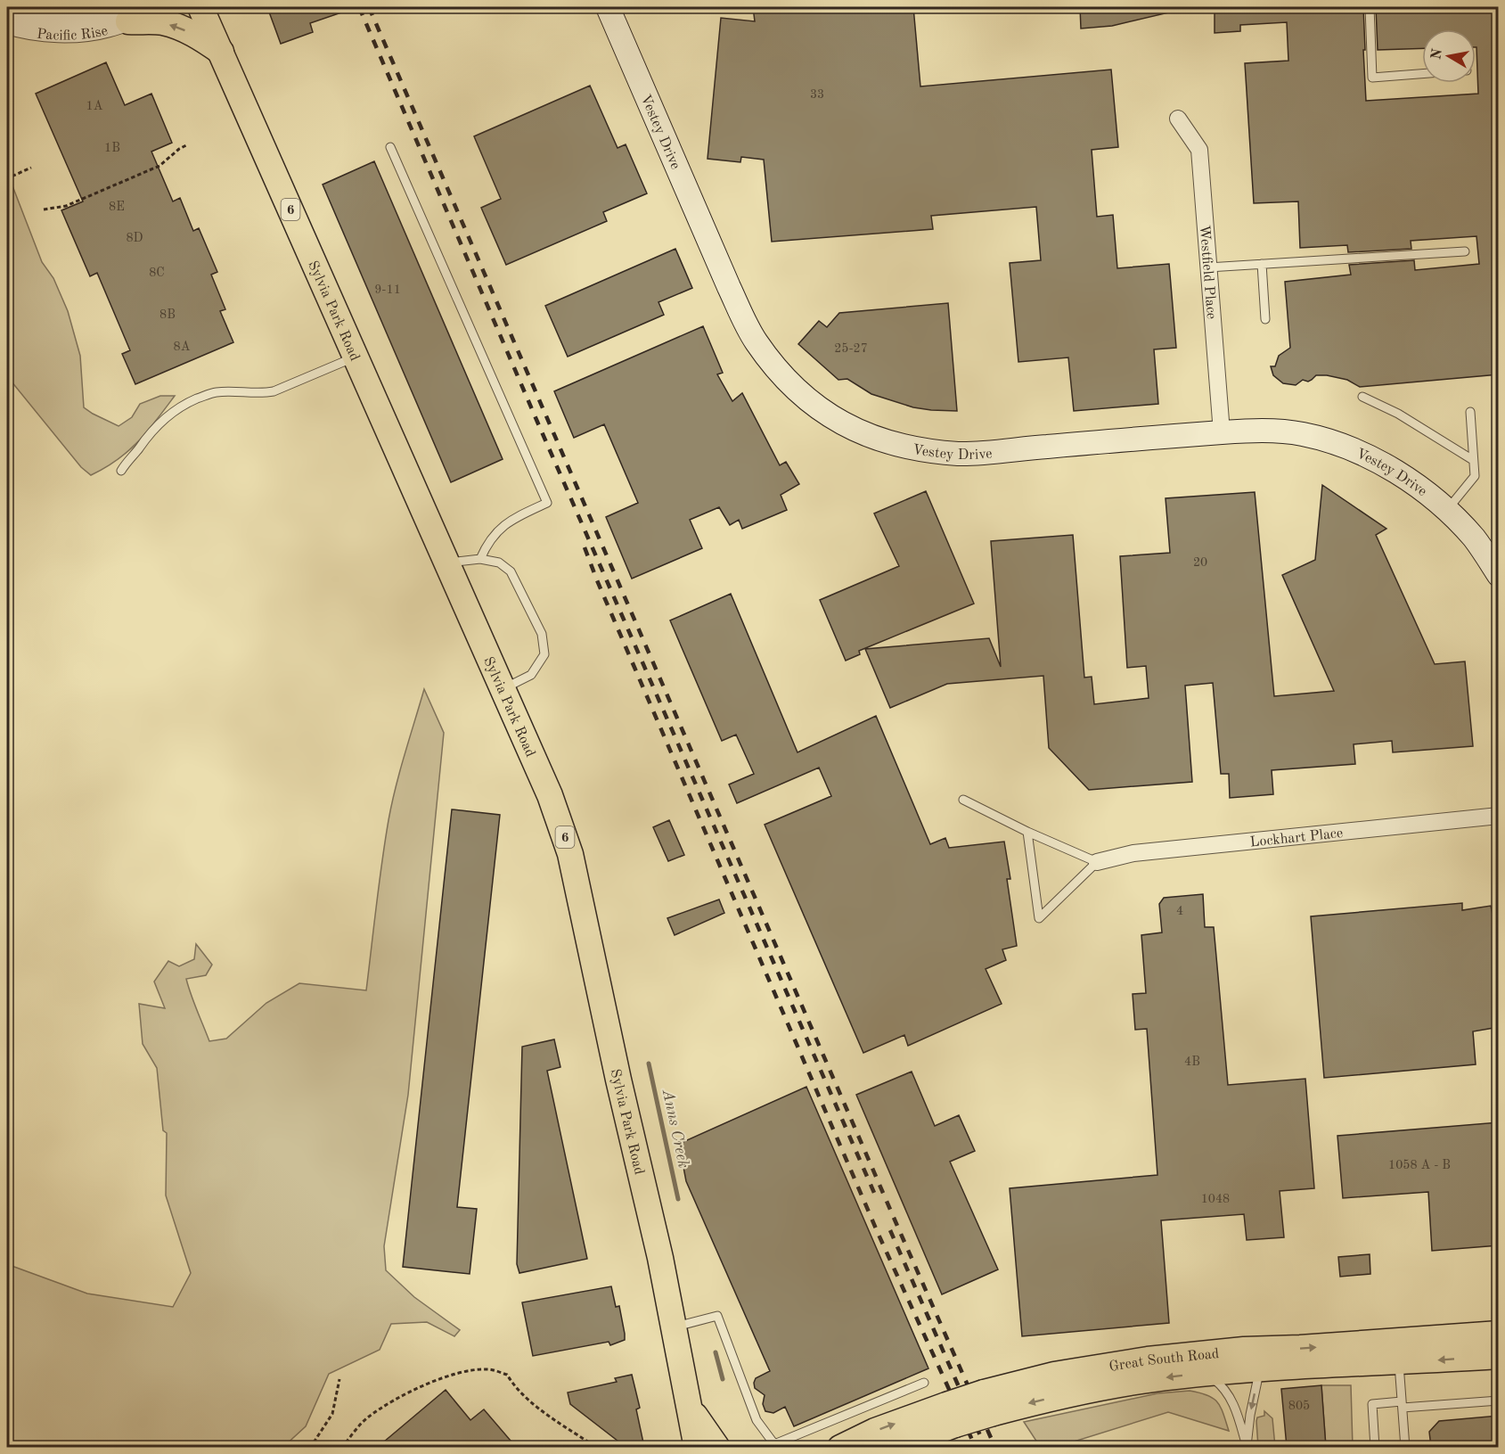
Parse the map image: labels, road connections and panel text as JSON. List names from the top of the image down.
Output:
{
  "streets": {
    "main road": ["6", "Sylvia Park Road", "Great South Road"],
    "street": [
      "Pacific Rise",
      "Vestey Drive",
      "Westfield Place",
      "Lockhart Place"
    ]
  },
  "crossings": [
    ["Vestey Drive", "Westfield Place"]
  ],
  "water": ["Anns Creek"],
  "house_numbers": [
    "33",
    "1A",
    "1B",
    "8E",
    "8D",
    "8C",
    "9-11",
    "8B",
    "8A",
    "25-27",
    "20",
    "4",
    "4B",
    "1058 A - B",
    "1048",
    "805"
  ],
  "north": "left"
}
